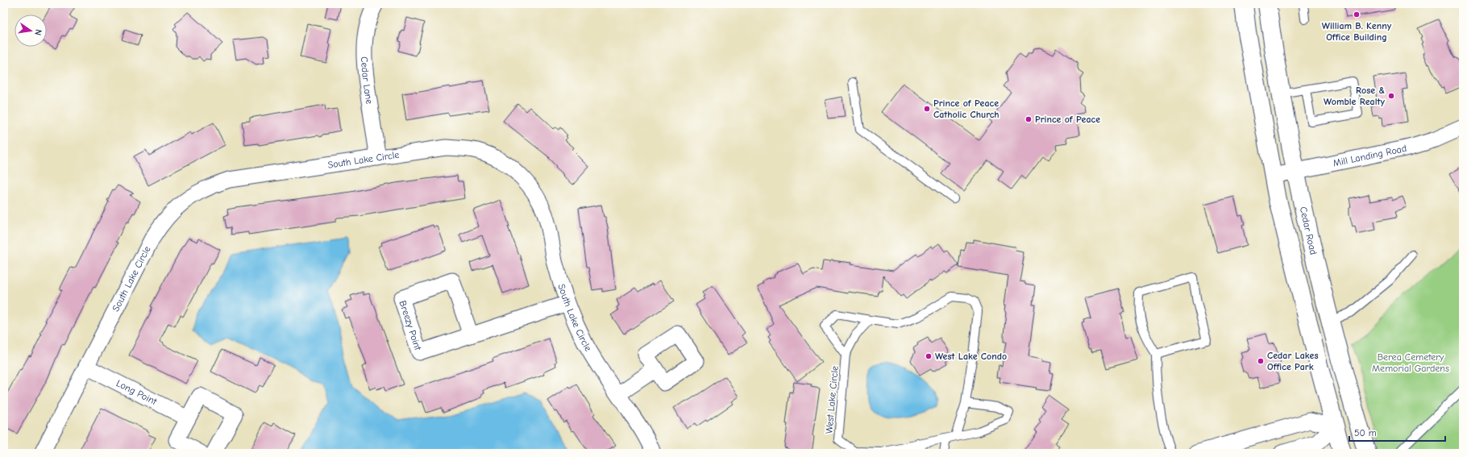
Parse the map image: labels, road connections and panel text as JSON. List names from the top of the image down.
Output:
{
  "streets": {
    "main road": ["Cedar Road"],
    "street": [
      "Cedar Lane",
      "Mill Landing Road",
      "South Lake Circle",
      "Breezy Point",
      "Long Point"
    ],
    "lane": ["West Lake Circle"]
  },
  "crossings": [
    ["Cedar Lane", "South Lake Circle"],
    ["Mill Landing Road", "Cedar Road"],
    ["South Lake Circle", "Breezy Point"],
    ["South Lake Circle", "Long Point"]
  ],
  "parks": ["Berea Cemetery Memorial Gardens"],
  "places": [
    "William B. Kenny Office Building",
    "Rose & Womble Realty",
    "Prince of Peace Catholic Church",
    "Prince of Peace",
    "West Lake Condo",
    "Cedar Lakes Office Park"
  ],
  "scale_bar": "50 m",
  "north": "right"
}
